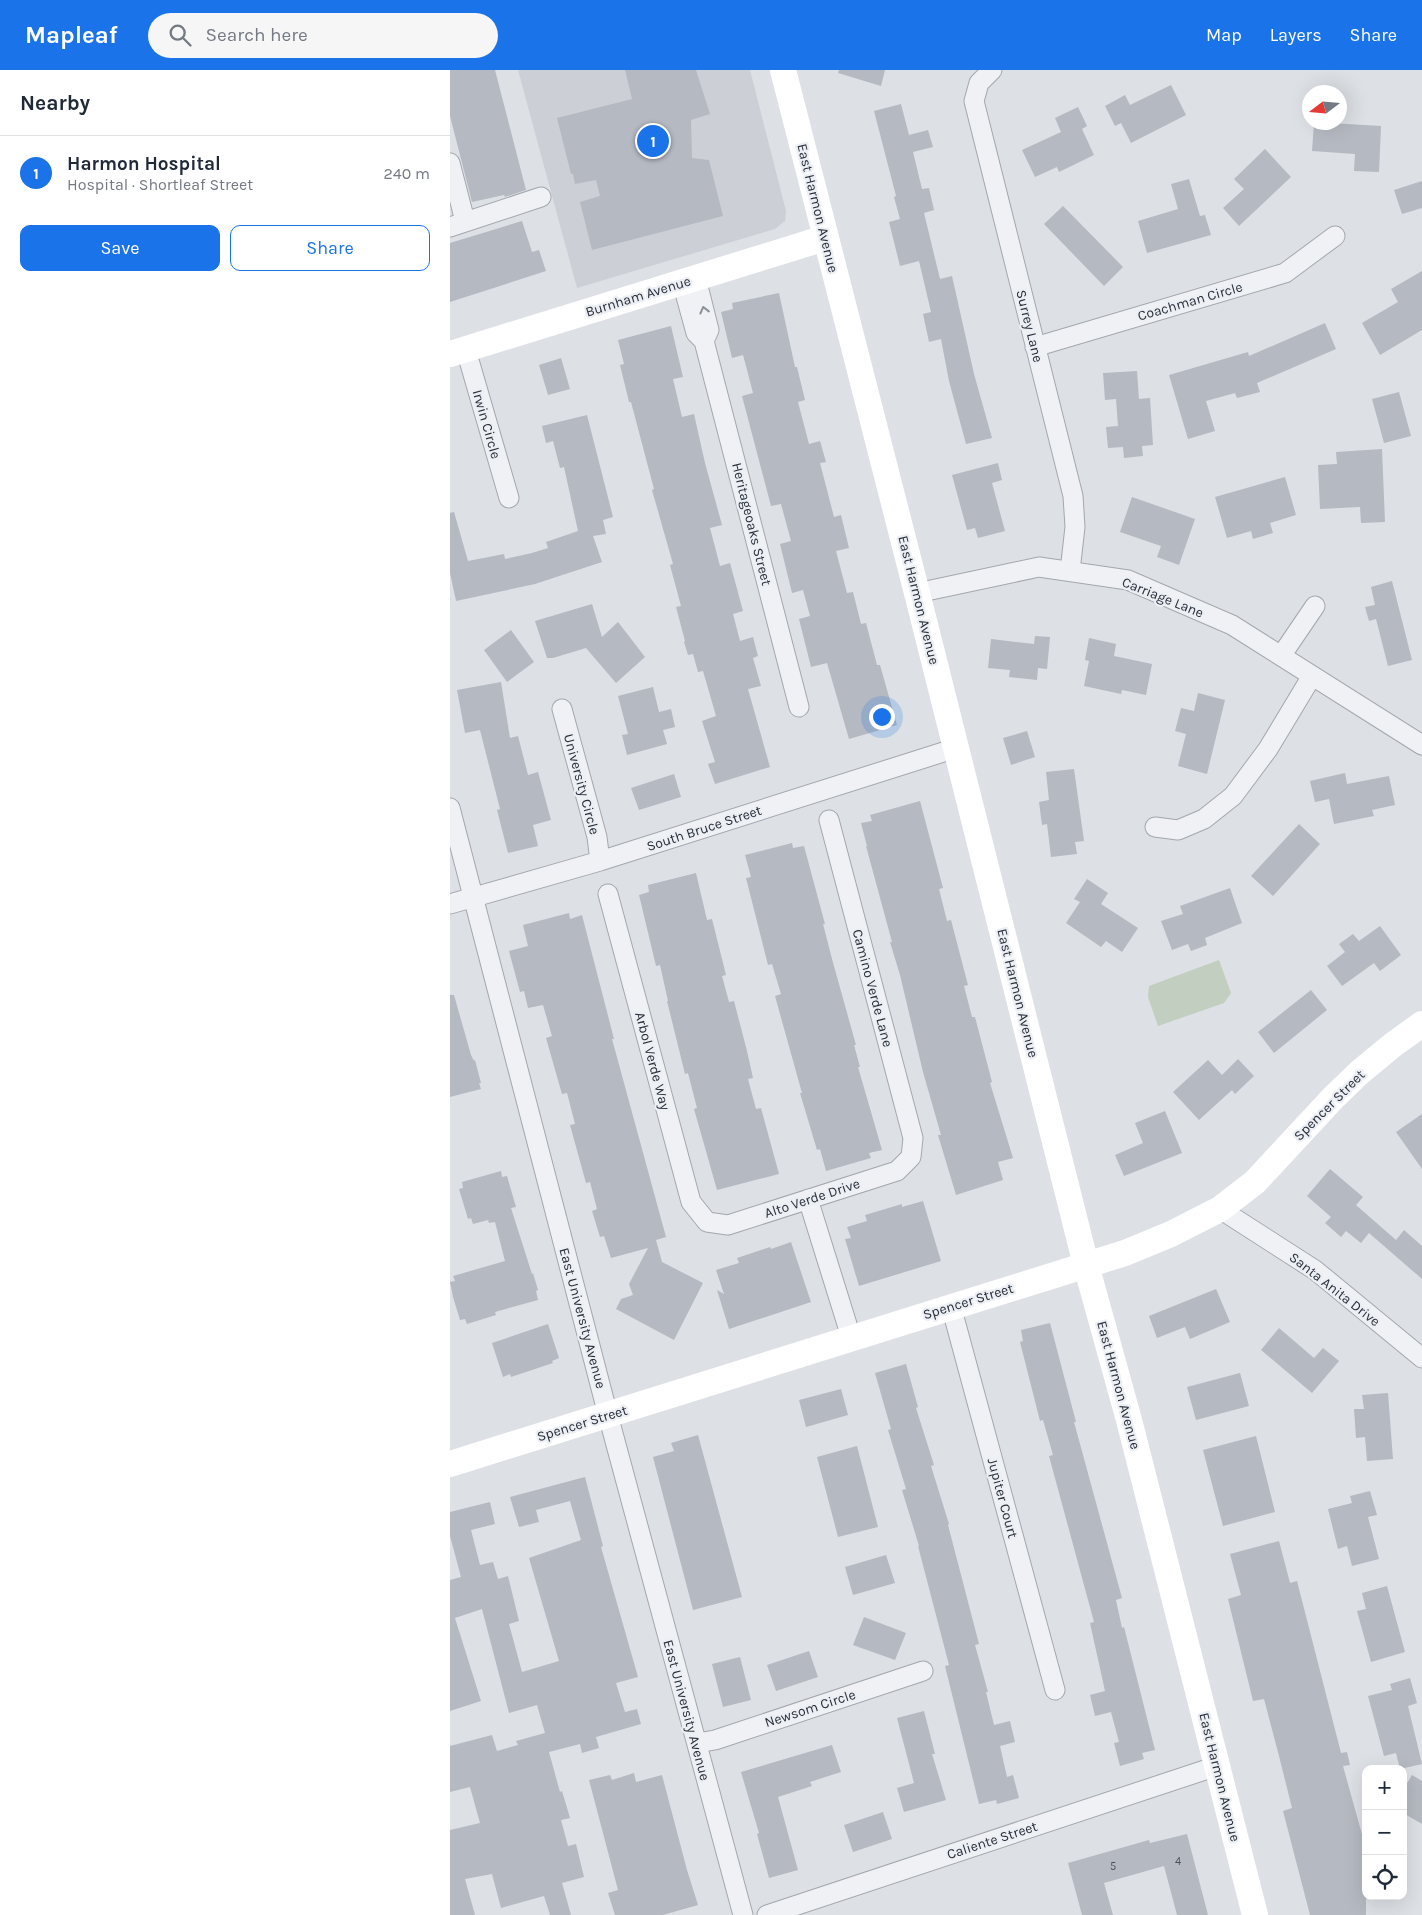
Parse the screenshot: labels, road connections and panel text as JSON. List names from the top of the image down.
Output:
{
  "streets": {
    "main road": ["East Harmon Avenue", "Burnham Avenue", "Spencer Street"],
    "street": [
      "Coachman Circle",
      "Surrey Lane",
      "Irwin Circle",
      "Heritageoaks Street",
      "Carriage Lane",
      "University Circle",
      "South Bruce Street",
      "Camino Verde Lane",
      "Arbol Verde Way",
      "Alto Verde Drive",
      "Santa Anita Drive",
      "East University Avenue",
      "Jupiter Court",
      "Newsom Circle",
      "Caliente Street"
    ]
  },
  "crossings": [
    ["East Harmon Avenue", "Burnham Avenue"],
    ["East Harmon Avenue", "Carriage Lane"],
    ["East Harmon Avenue", "South Bruce Street"],
    ["East Harmon Avenue", "Spencer Street"],
    ["East Harmon Avenue", "Caliente Street"],
    ["Burnham Avenue", "Irwin Circle"],
    ["Burnham Avenue", "Heritageoaks Street"],
    ["Coachman Circle", "Surrey Lane"],
    ["Surrey Lane", "Carriage Lane"],
    ["University Circle", "South Bruce Street"],
    ["South Bruce Street", "East University Avenue"],
    ["Camino Verde Lane", "Alto Verde Drive"],
    ["Arbol Verde Way", "Alto Verde Drive"],
    ["Spencer Street", "Santa Anita Drive"],
    ["Spencer Street", "East University Avenue"],
    ["Spencer Street", "Jupiter Court"],
    ["East University Avenue", "Newsom Circle"]
  ],
  "house_numbers": ["4", "5"],
  "north": "left",
  "page": {
    "header": "Mapleaf",
    "search": "Search here",
    "nav": ["Map", "Layers", "Share"],
    "heading": "Nearby",
    "pins": "1",
    "list": [
      {
        "mark": "1",
        "name": "Harmon Hospital",
        "note": "Hospital · Shortleaf Street",
        "value": "240 m"
      }
    ],
    "buttons": ["Save", "Share"],
    "map_buttons": ["+", "−"]
  }
}
